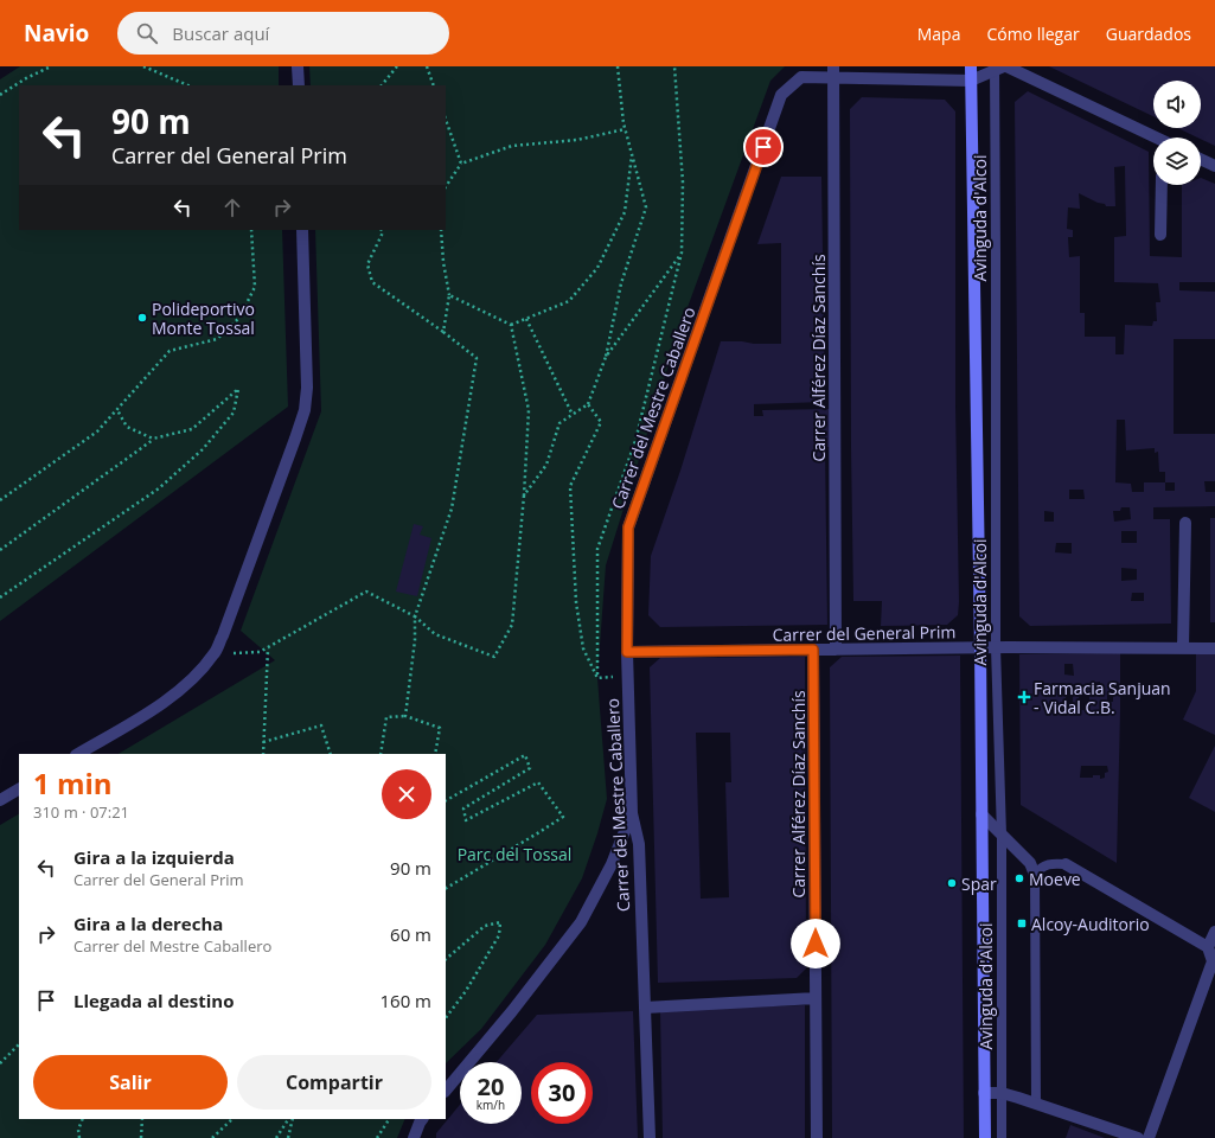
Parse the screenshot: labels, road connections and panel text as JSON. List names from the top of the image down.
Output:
{
  "streets": {
    "main road": ["Avinguda d'Alcoi"],
    "street": ["Carrer Alférez Díaz Sanchís", "Carrer del Mestre Caballero", "Carrer del General Prim"]
  },
  "crossings": [
    ["Avinguda d'Alcoi", "Carrer del Mestre Caballero"],
    ["Avinguda d'Alcoi", "Carrer del General Prim"],
    ["Carrer Alférez Díaz Sanchís", "Carrer del Mestre Caballero"],
    ["Carrer Alférez Díaz Sanchís", "Carrer del General Prim"],
    ["Carrer del Mestre Caballero", "Carrer del General Prim"]
  ],
  "parks": ["Parc del Tossal"],
  "places": {
    "other": ["Polideportivo Monte Tossal", "Moeve", "Spar"],
    "health": ["Farmacia Sanjuan - Vidal C.B."],
    "transit": ["Alcoy-Auditorio"]
  },
  "page": {
    "header": "Navio",
    "search": "Buscar aquí",
    "nav": ["Mapa", "Cómo llegar", "Guardados"],
    "turn": ["90 m", "Carrer del General Prim"],
    "heading": ["1 min", "310 m · 07:21"],
    "list": [
      {
        "name": "Gira a la izquierda",
        "note": "Carrer del General Prim",
        "value": "90 m"
      },
      {
        "name": "Gira a la derecha",
        "note": "Carrer del Mestre Caballero",
        "value": "60 m"
      },
      {
        "name": "Llegada al destino",
        "value": "160 m"
      }
    ],
    "buttons": ["Salir", "Compartir"],
    "speed": "20 km/h",
    "limit": "30"
  }
}
